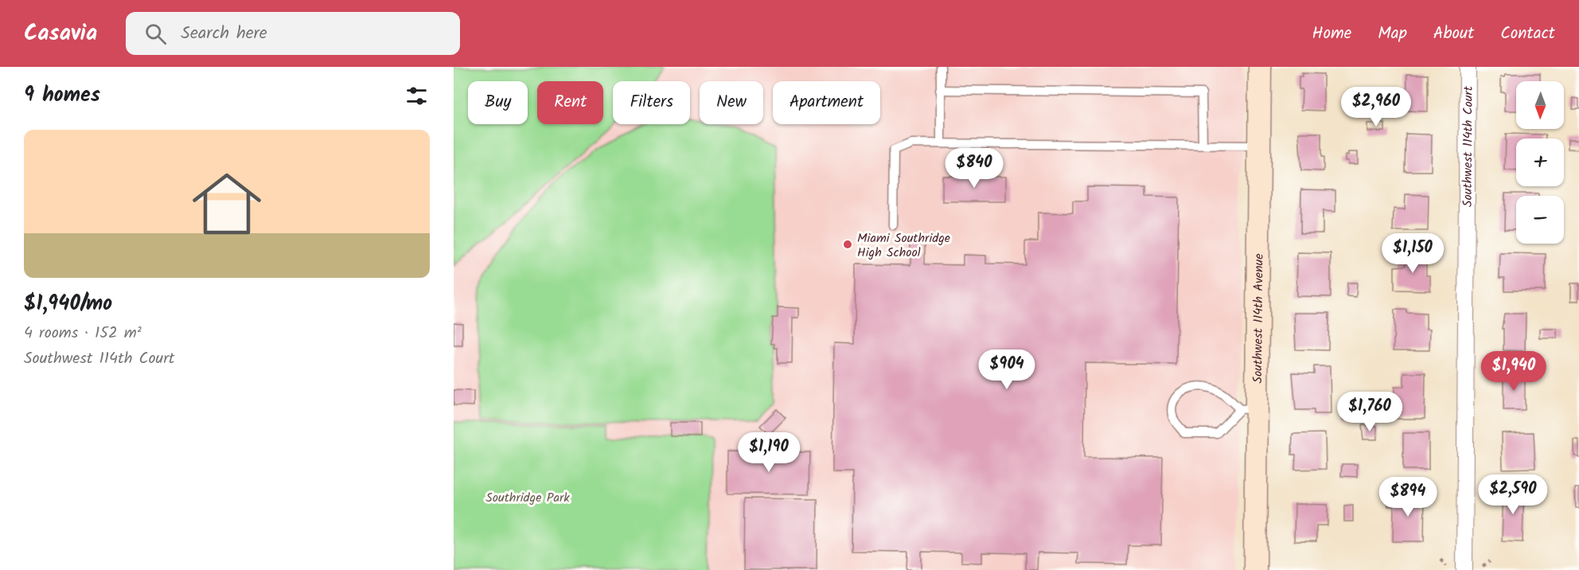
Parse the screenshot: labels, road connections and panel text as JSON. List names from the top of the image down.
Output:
{
  "streets": {
    "street": ["Southwest 114th Court", "Southwest 114th Avenue"]
  },
  "parks": ["Southridge Park"],
  "places": ["Miami Southridge High School"],
  "north": "bottom",
  "page": {
    "header": "Casavia",
    "search": "Search here",
    "nav": [
      "Home",
      "Map",
      "About",
      "Contact"
    ],
    "heading": "9 homes",
    "map_buttons": ["+", "−"],
    "chip": [
      "Buy",
      "Rent",
      "Filters",
      "New",
      "Apartment"
    ],
    "price": [
      "$2,960",
      "$840",
      "$1,150",
      "$904",
      "$1,940",
      "$1,760",
      "$1,190",
      "$2,590",
      "$894"
    ],
    "list": [
      {
        "name": "$1,940/mo",
        "note": "4 rooms · 152 m² · Southwest 114th Court"
      }
    ]
  }
}
